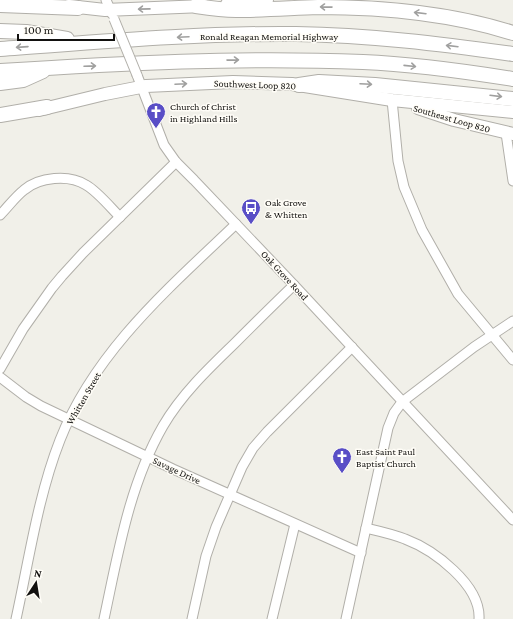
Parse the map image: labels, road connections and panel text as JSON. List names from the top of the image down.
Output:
{
  "streets": {
    "highway": ["Ronald Reagan Memorial Highway"],
    "main road": ["Southwest Loop 820", "Southeast Loop 820"],
    "street": ["Oak Grove Road", "Whitten Street", "Savage Drive"]
  },
  "crossings": [
    ["Southwest Loop 820", "Southeast Loop 820"],
    ["Southwest Loop 820", "Oak Grove Road"],
    ["Oak Grove Road", "Whitten Street"],
    ["Whitten Street", "Savage Drive"]
  ],
  "places": {
    "church": ["Church of Christ in Highland Hills", "East Saint Paul Baptist Church"],
    "bus stop": ["Oak Grove & Whitten"]
  },
  "scale_bar": "100 m",
  "north": "top"
}
